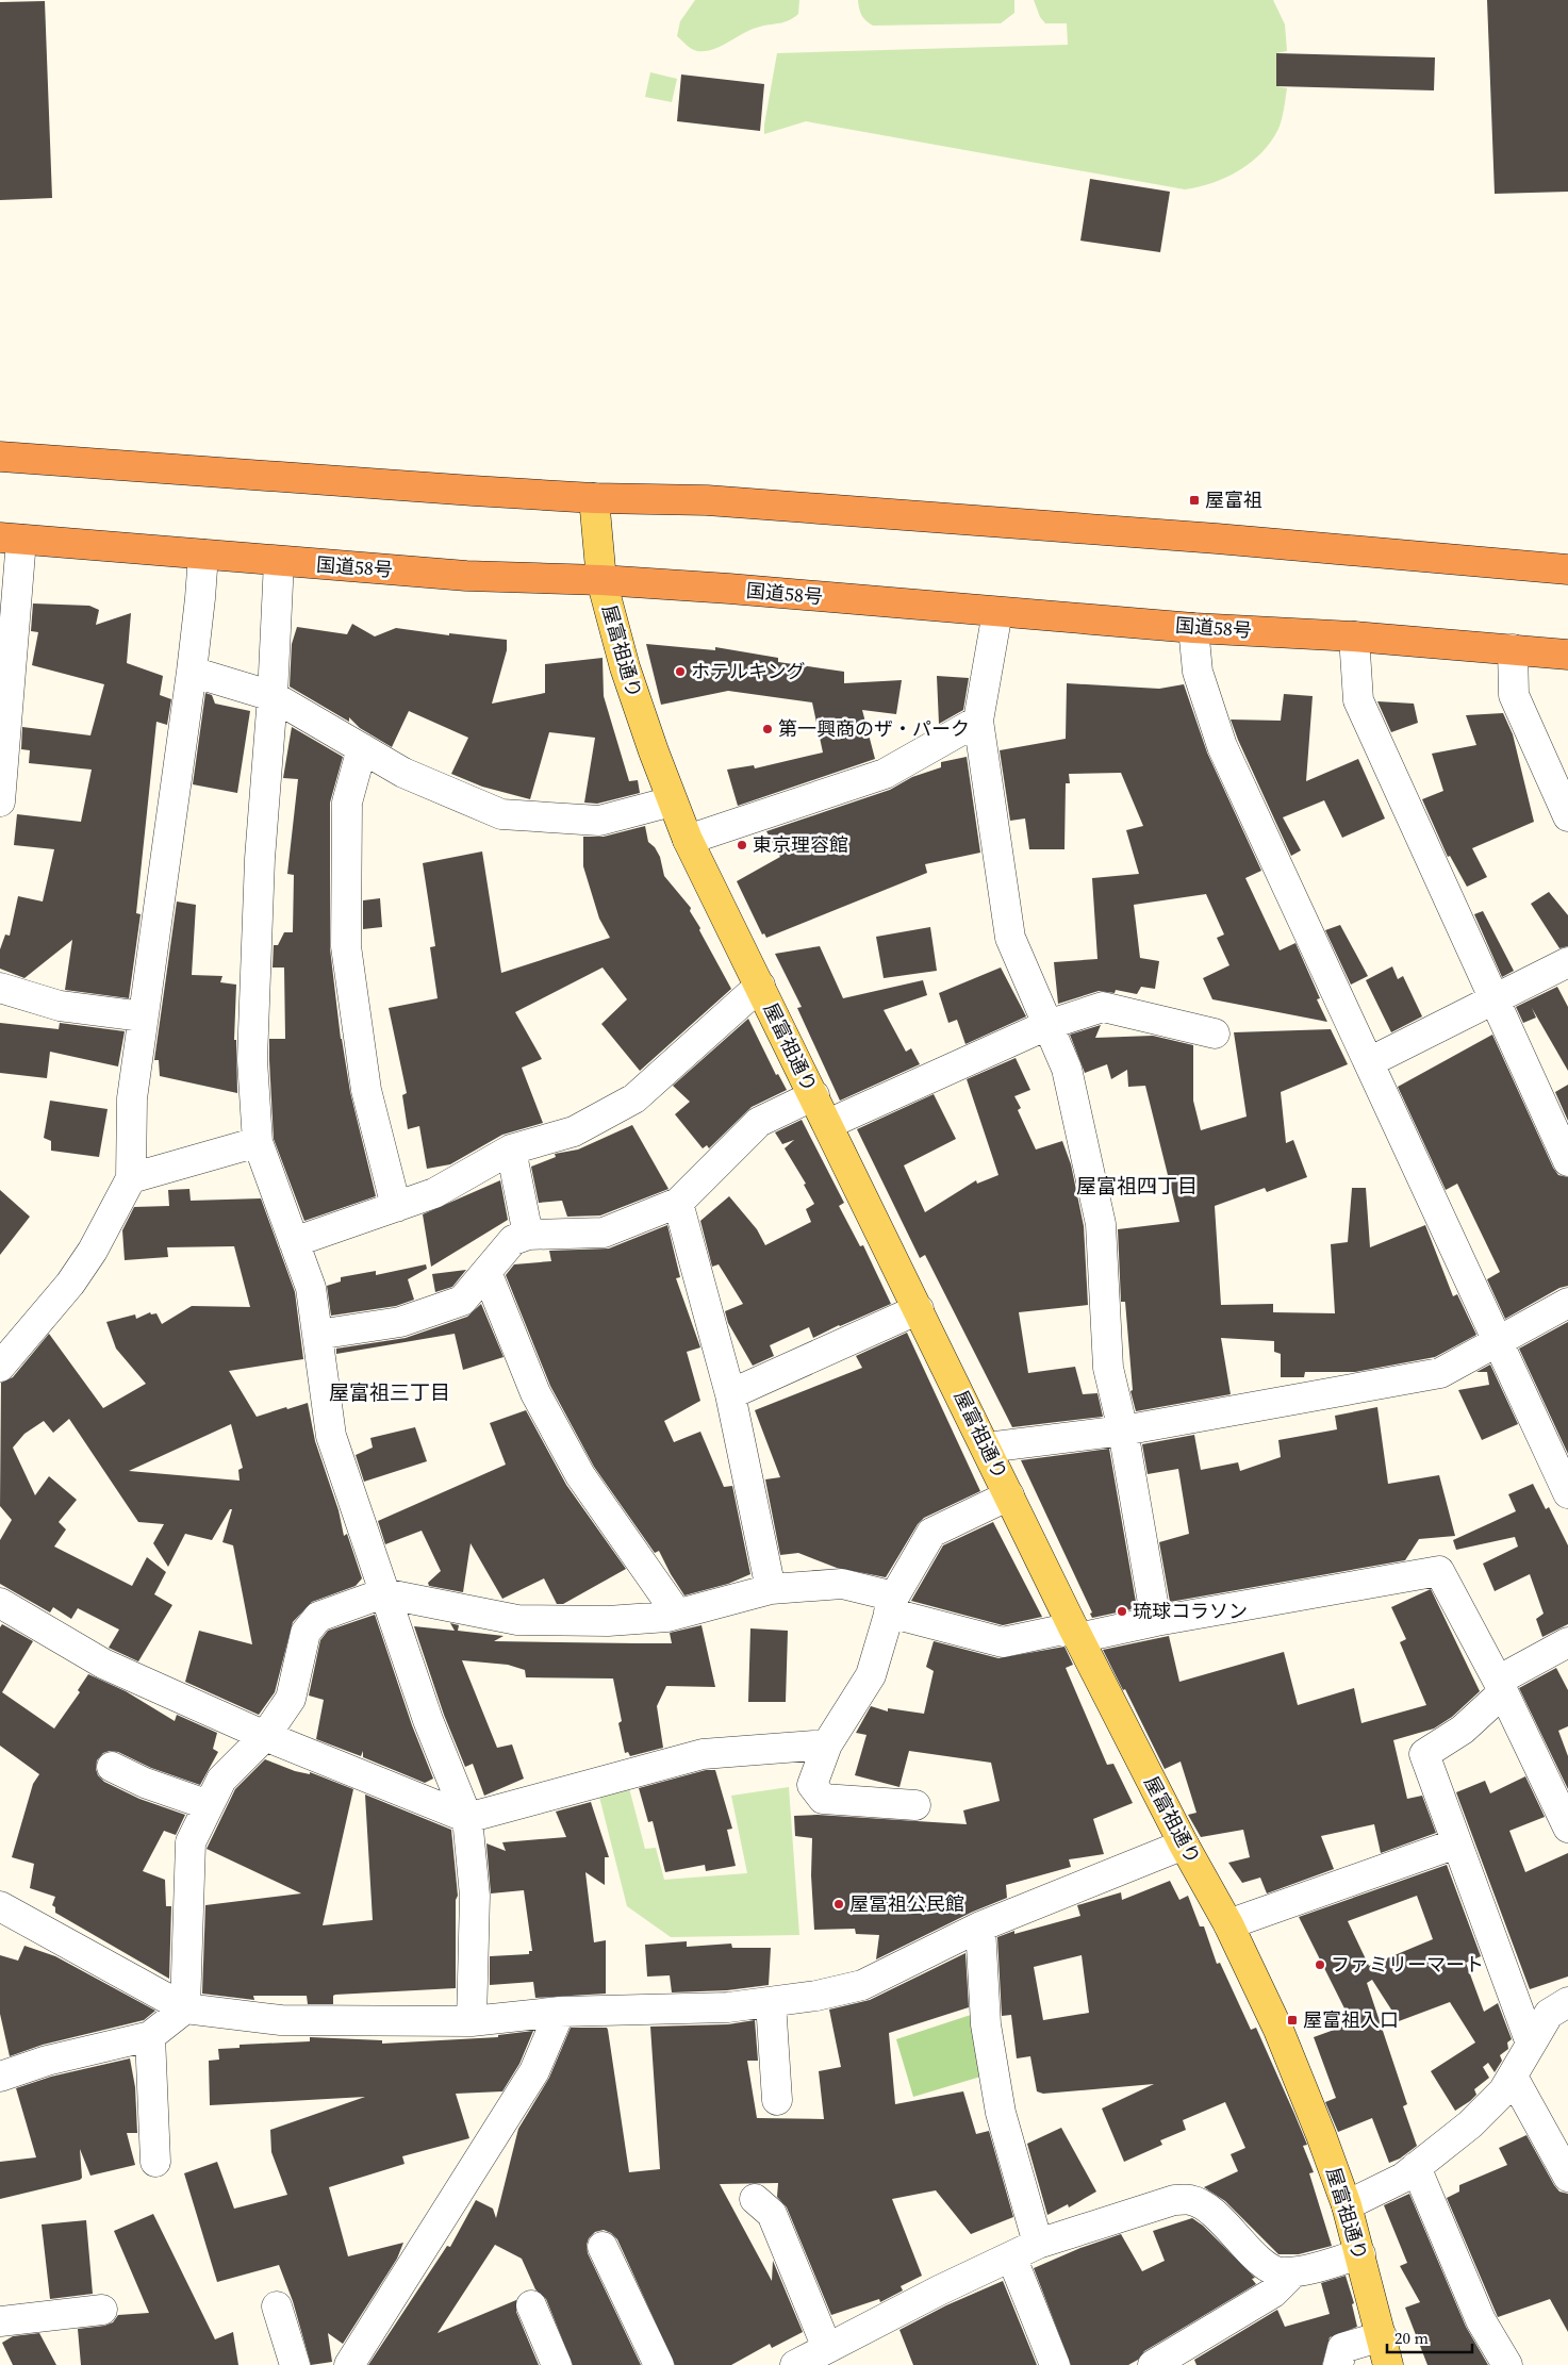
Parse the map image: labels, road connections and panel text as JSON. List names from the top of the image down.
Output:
{
  "streets": {
    "highway": ["国道58号"],
    "main road": ["屋富祖通り"]
  },
  "crossings": [
    ["国道58号", "屋富祖通り"]
  ],
  "districts": ["屋富祖四丁目", "屋富祖三丁目"],
  "places": {
    "transit": ["屋富祖", "屋富祖入口"],
    "other": [
      "ホテルキング",
      "第一興商のザ・パーク",
      "東京理容館",
      "琉球コラソン",
      "屋冨祖公民館",
      "ファミリーマート"
    ]
  },
  "scale_bar": "20 m"
}
